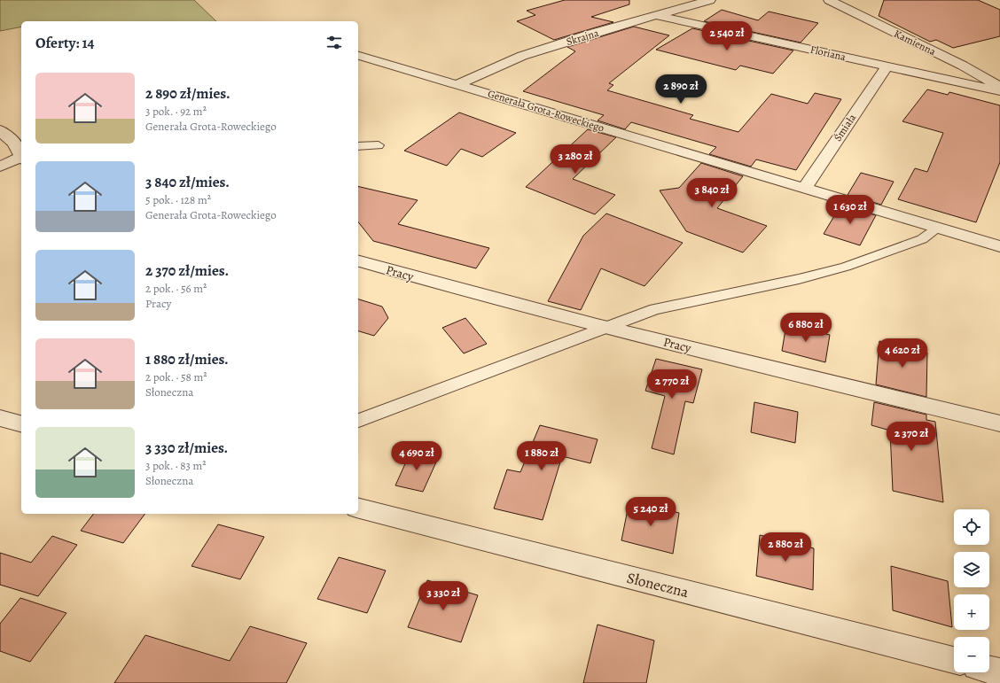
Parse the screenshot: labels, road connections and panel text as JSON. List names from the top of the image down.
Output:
{
  "streets": {
    "street": [
      "Skrajna",
      "Kamienna",
      "Floriana",
      "Generała Grota-Roweckiego",
      "Śmiała",
      "Pracy",
      "Słoneczna"
    ]
  },
  "crossings": [
    ["Skrajna", "Floriana"],
    ["Skrajna", "Generała Grota-Roweckiego"],
    ["Floriana", "Śmiała"],
    ["Generała Grota-Roweckiego", "Śmiała"]
  ],
  "page": {
    "price": [
      "2 540 zł",
      "2 890 zł",
      "3 280 zł",
      "3 840 zł",
      "1 630 zł",
      "6 880 zł",
      "4 620 zł",
      "2 770 zł",
      "2 370 zł",
      "4 690 zł",
      "1 880 zł",
      "5 240 zł",
      "2 880 zł",
      "3 330 zł"
    ],
    "heading": "Oferty: 14",
    "list": [
      {
        "name": "2 890 zł/mies.",
        "note": "3 pok. · 92 m² · Generała Grota-Roweckiego"
      },
      {
        "name": "3 840 zł/mies.",
        "note": "5 pok. · 128 m² · Generała Grota-Roweckiego"
      },
      {
        "name": "2 370 zł/mies.",
        "note": "2 pok. · 56 m² · Pracy"
      },
      {
        "name": "1 880 zł/mies.",
        "note": "2 pok. · 58 m² · Słoneczna"
      },
      {
        "name": "3 330 zł/mies.",
        "note": "3 pok. · 83 m² · Słoneczna"
      }
    ],
    "map_buttons": ["+", "−"]
  }
}
